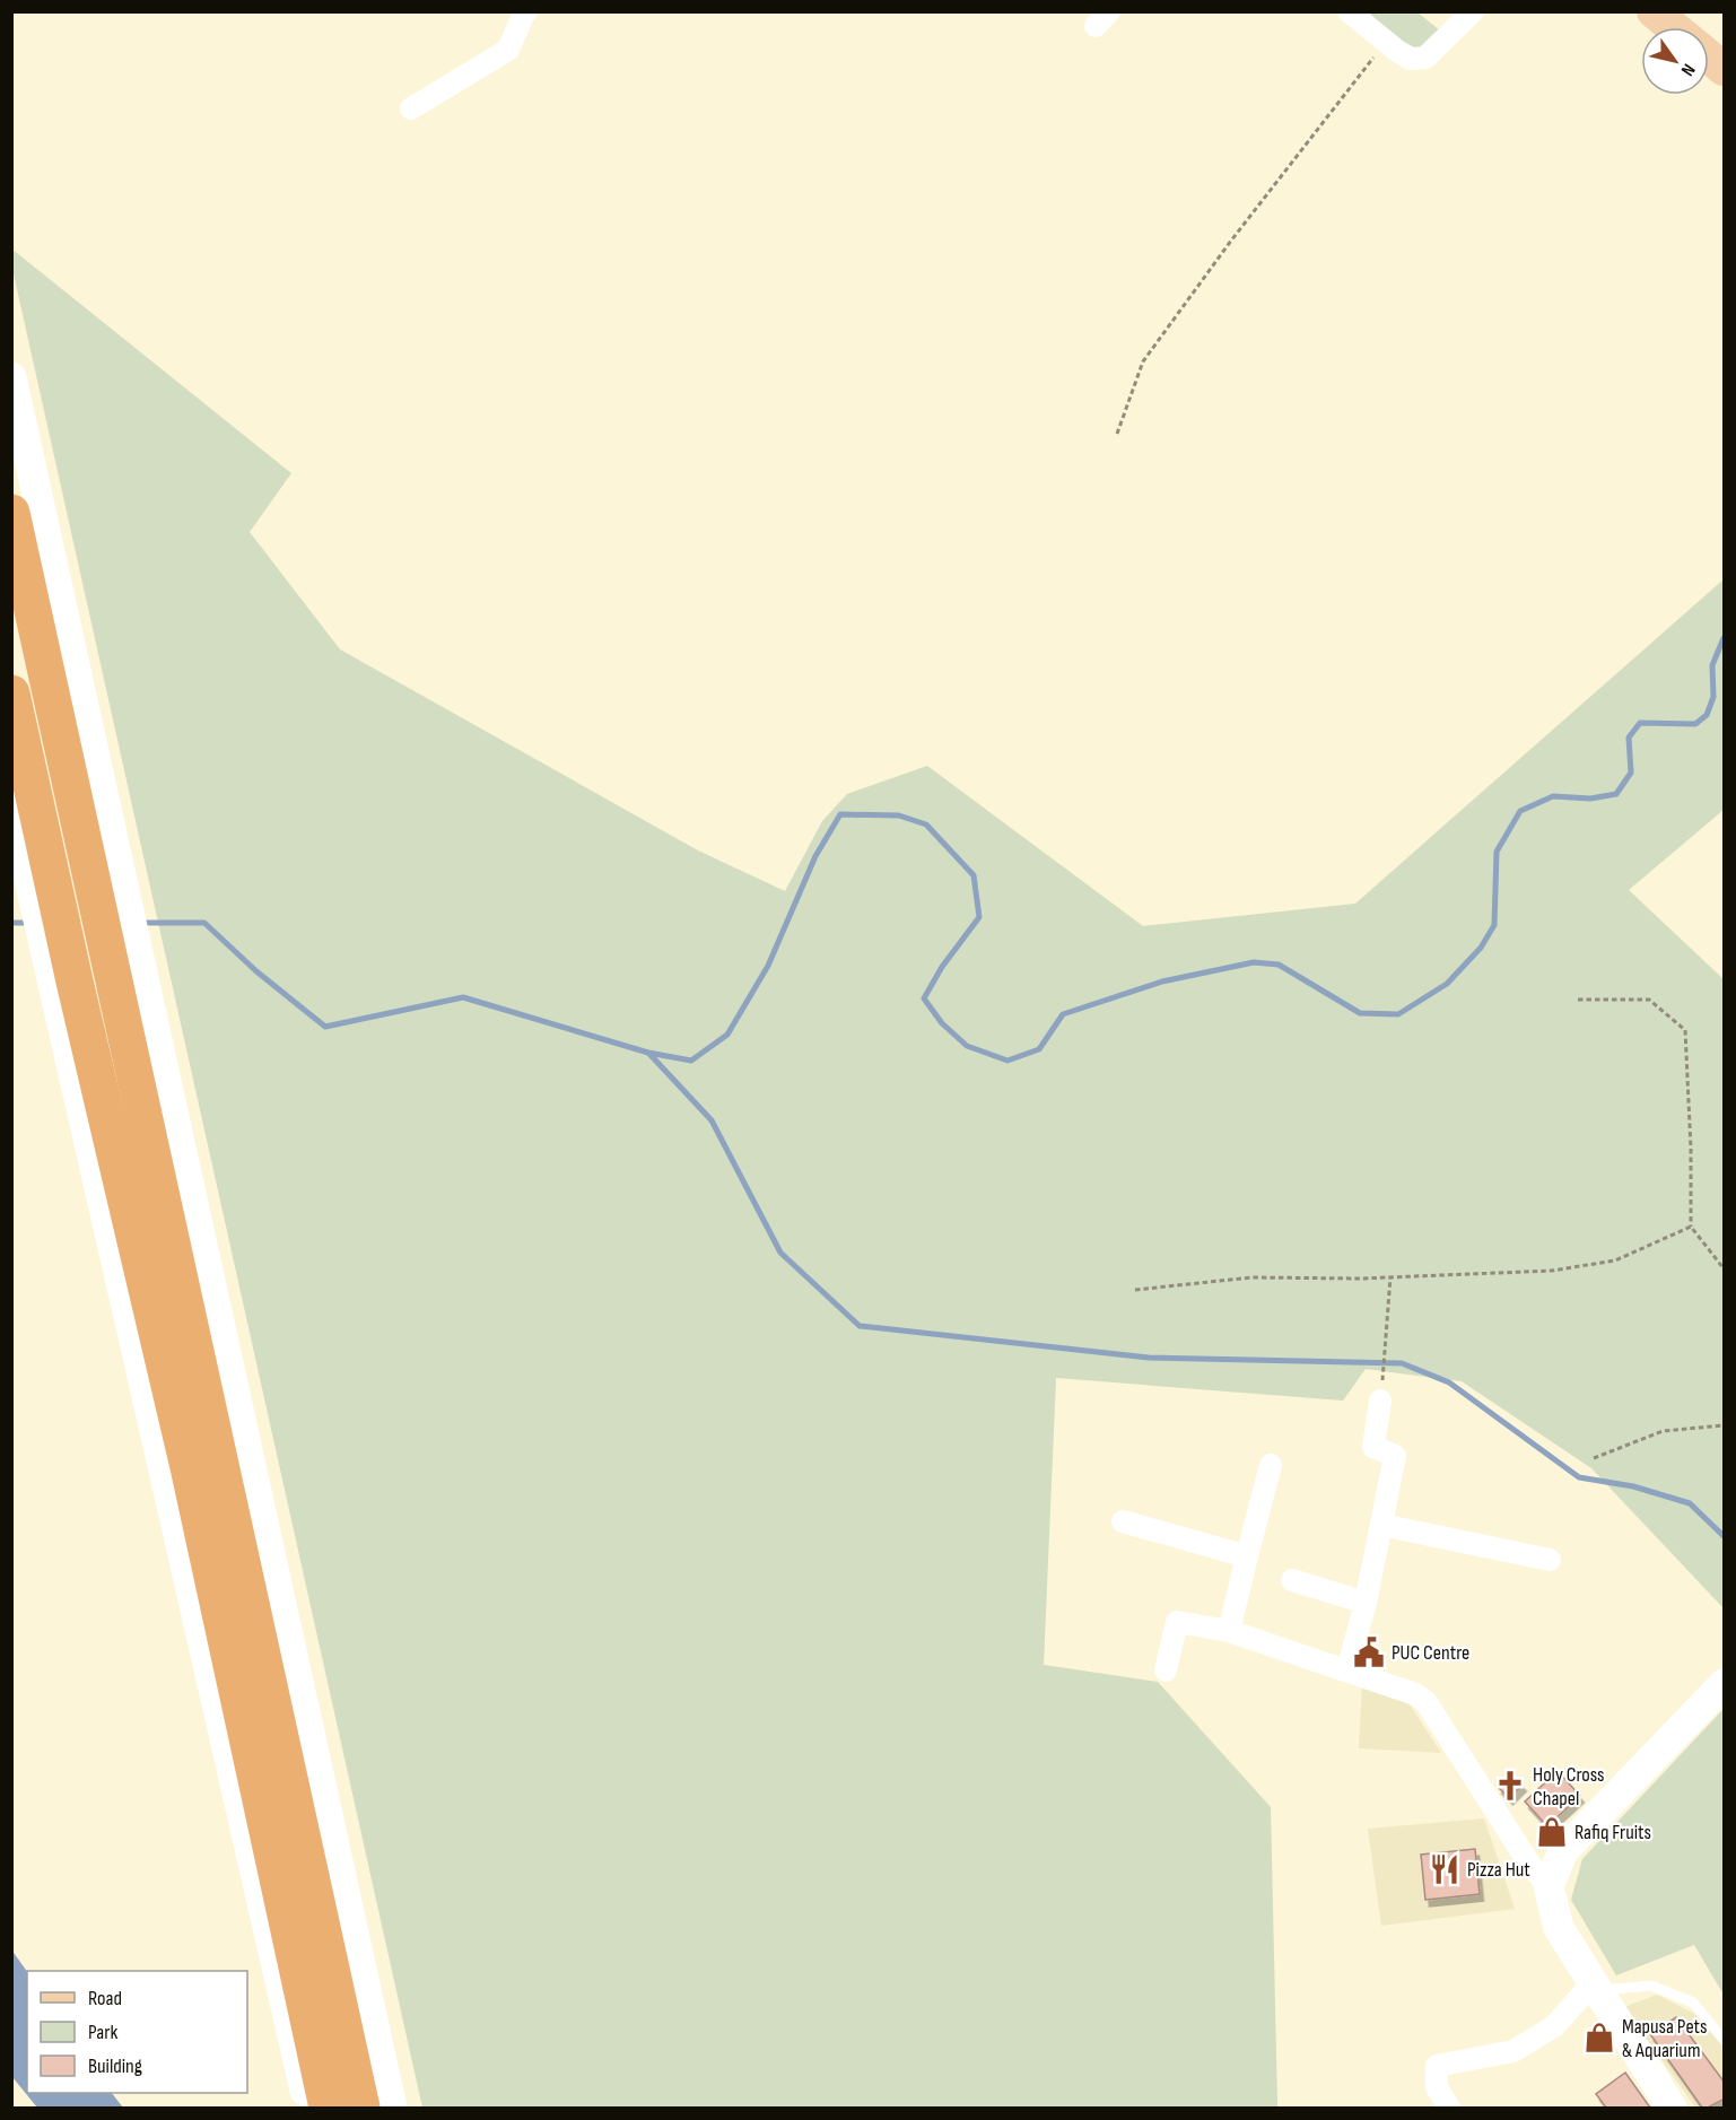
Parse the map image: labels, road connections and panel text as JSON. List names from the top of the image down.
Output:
{
  "places": {
    "public building": ["PUC Centre"],
    "church": ["Holy Cross Chapel"],
    "shop": ["Rafiq Fruits", "Mapusa Pets & Aquarium"],
    "restaurant": ["Pizza Hut"]
  },
  "legend": ["Road", "Park", "Building"],
  "north": "bottom right"
}
